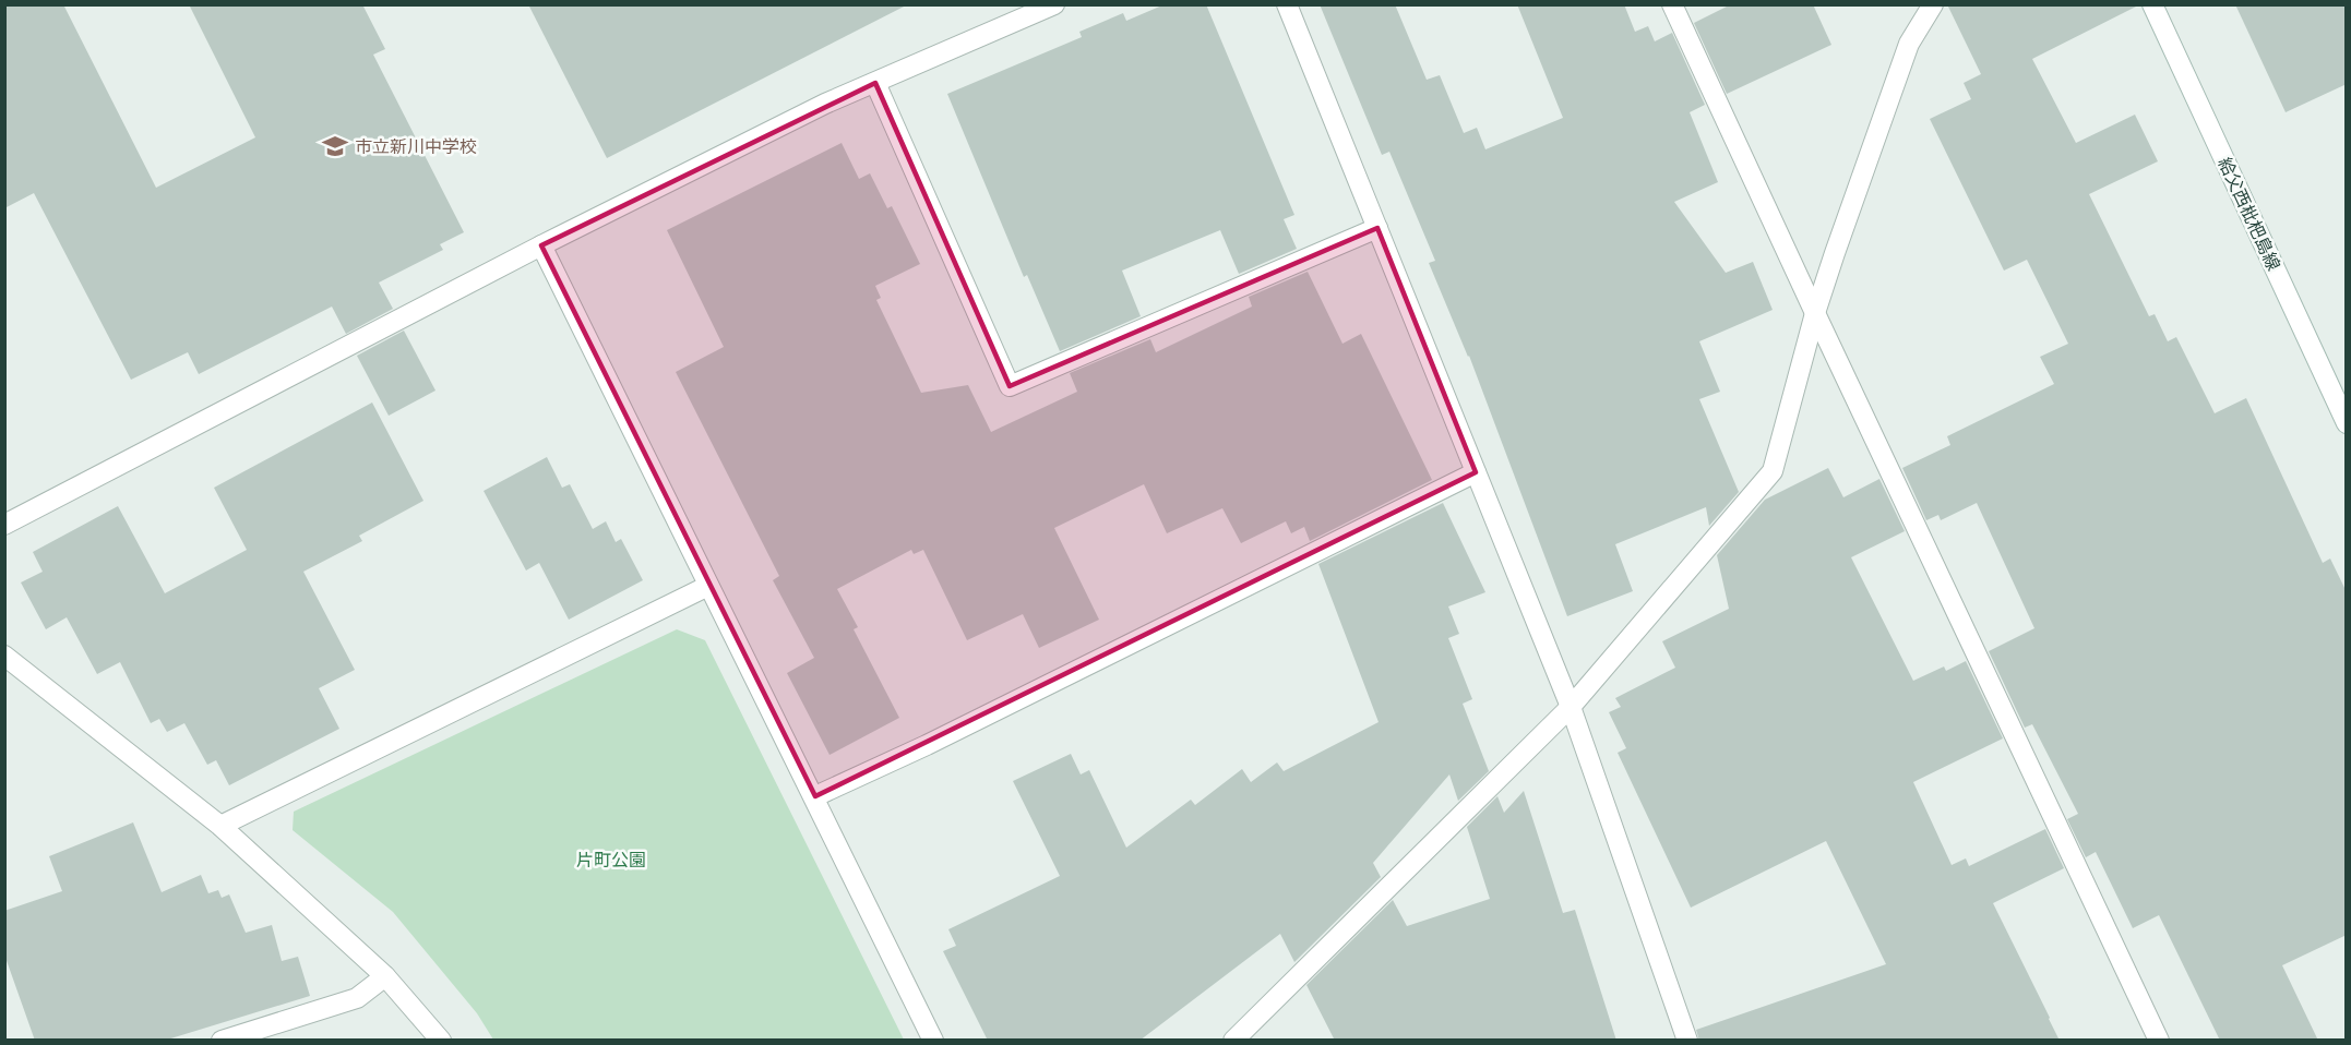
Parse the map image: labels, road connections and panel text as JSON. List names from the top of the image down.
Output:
{
  "streets": {
    "street": ["給父西枇杷島線"]
  },
  "parks": ["片町公園"],
  "places": {
    "school or university": ["市立新川中学校"]
  }
}
